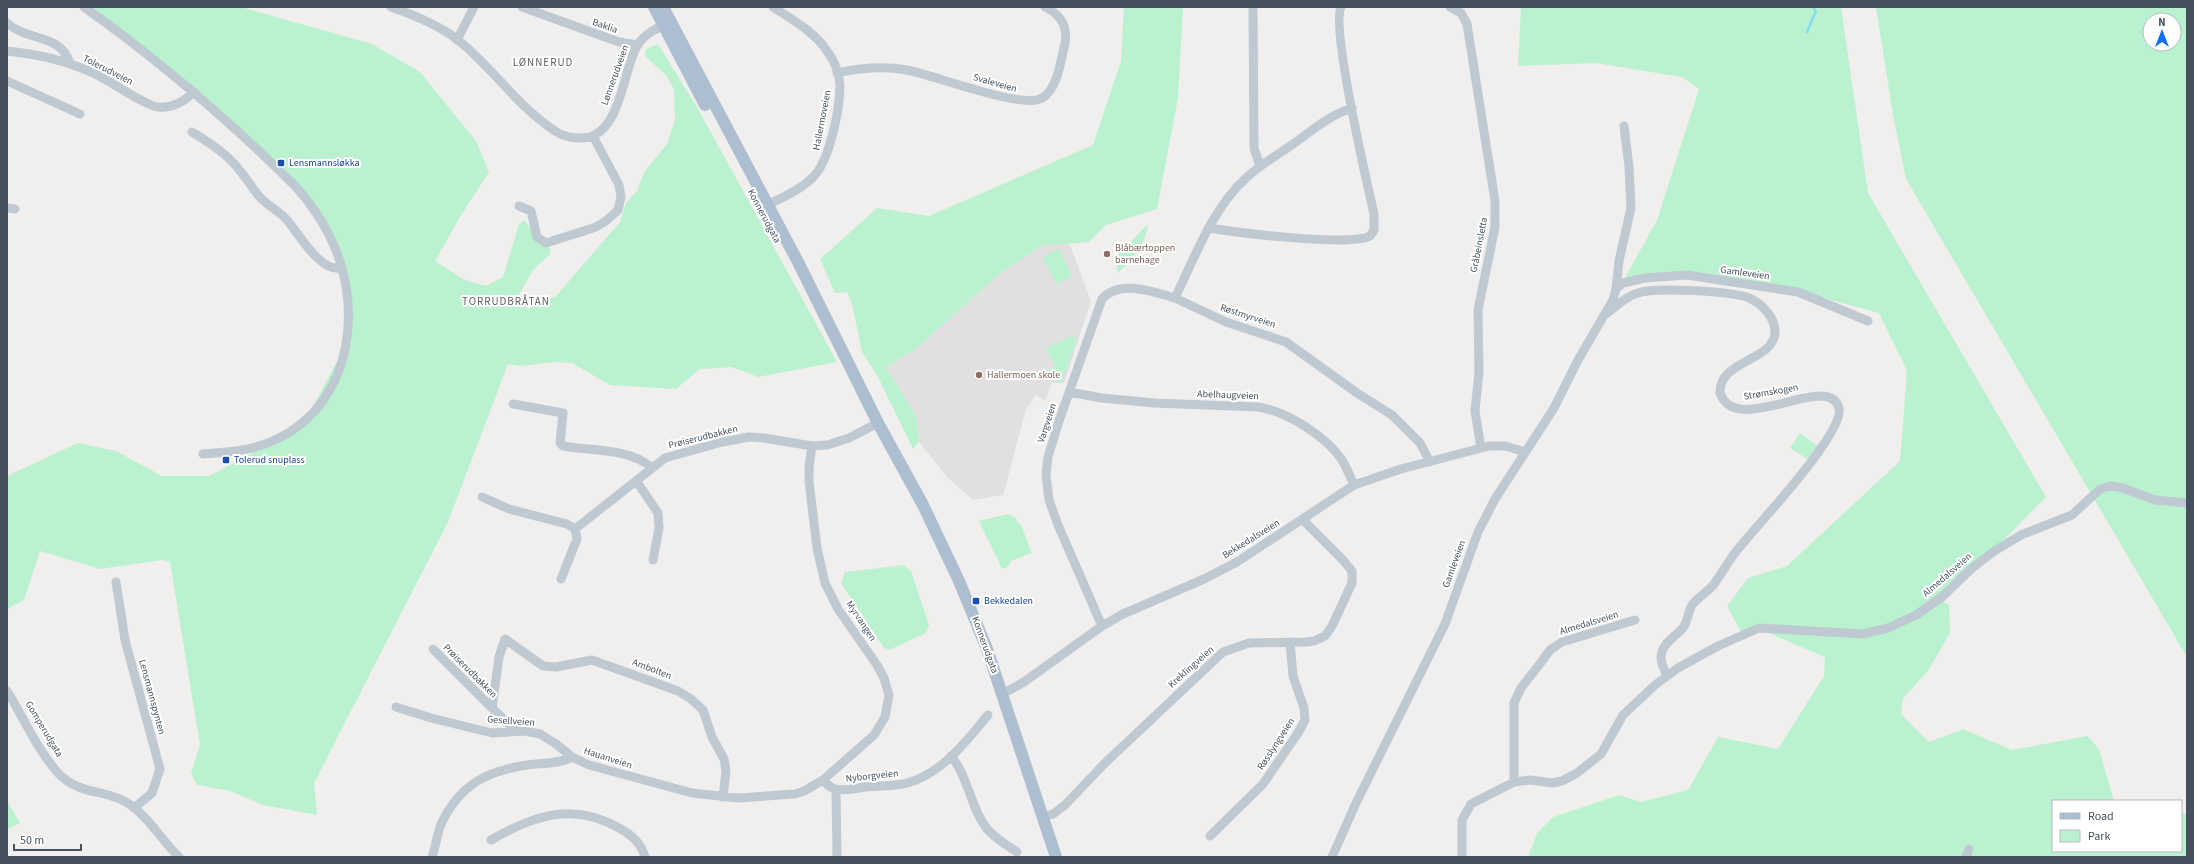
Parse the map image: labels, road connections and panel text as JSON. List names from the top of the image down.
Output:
{
  "streets": {
    "main road": ["Konnerudgata"],
    "street": [
      "Baklia",
      "Tolerudveien",
      "Lønnerudveien",
      "Svaleveien",
      "Hallermoveien",
      "Gråbeinsletta",
      "Gamleveien",
      "Røstmyrveien",
      "Strømskogen",
      "Abelhaugveien",
      "Vargveien",
      "Prøiserudbakken",
      "Bekkedalsveien",
      "Almedalsveien",
      "Myrvangen",
      "Kreklingveien",
      "Ambolten",
      "Lensmannspynten",
      "Gesellveien",
      "Gomperudgata",
      "Røsslyngveien",
      "Hauanveien",
      "Nyborgveien"
    ]
  },
  "crossings": [
    ["Baklia", "Lønnerudveien"],
    ["Lønnerudveien", "Konnerudgata"],
    ["Svaleveien", "Hallermoveien"],
    ["Hallermoveien", "Konnerudgata"],
    ["Konnerudgata", "Prøiserudbakken"],
    ["Konnerudgata", "Bekkedalsveien"],
    ["Konnerudgata", "Kreklingveien"],
    ["Gråbeinsletta", "Bekkedalsveien"],
    ["Gamleveien", "Strømskogen"],
    ["Gamleveien", "Bekkedalsveien"],
    ["Røstmyrveien", "Vargveien"],
    ["Røstmyrveien", "Bekkedalsveien"],
    ["Strømskogen", "Almedalsveien"],
    ["Abelhaugveien", "Vargveien"],
    ["Abelhaugveien", "Bekkedalsveien"],
    ["Vargveien", "Bekkedalsveien"],
    ["Prøiserudbakken", "Myrvangen"],
    ["Prøiserudbakken", "Ambolten"],
    ["Prøiserudbakken", "Gesellveien"],
    ["Bekkedalsveien", "Kreklingveien"],
    ["Myrvangen", "Hauanveien"],
    ["Myrvangen", "Nyborgveien"],
    ["Kreklingveien", "Røsslyngveien"],
    ["Ambolten", "Hauanveien"],
    ["Lensmannspynten", "Gomperudgata"],
    ["Gesellveien", "Hauanveien"],
    ["Hauanveien", "Nyborgveien"]
  ],
  "districts": ["LØNNERUD", "TORRUDBRÅTAN"],
  "places": {
    "transit": ["Lensmannsløkka", "Tolerud snuplass", "Bekkedalen"],
    "other": ["Blåbærtoppen barnehage", "Hallermoen skole"]
  },
  "legend": ["Road", "Park"],
  "scale_bar": "50 m",
  "north": "top"
}
